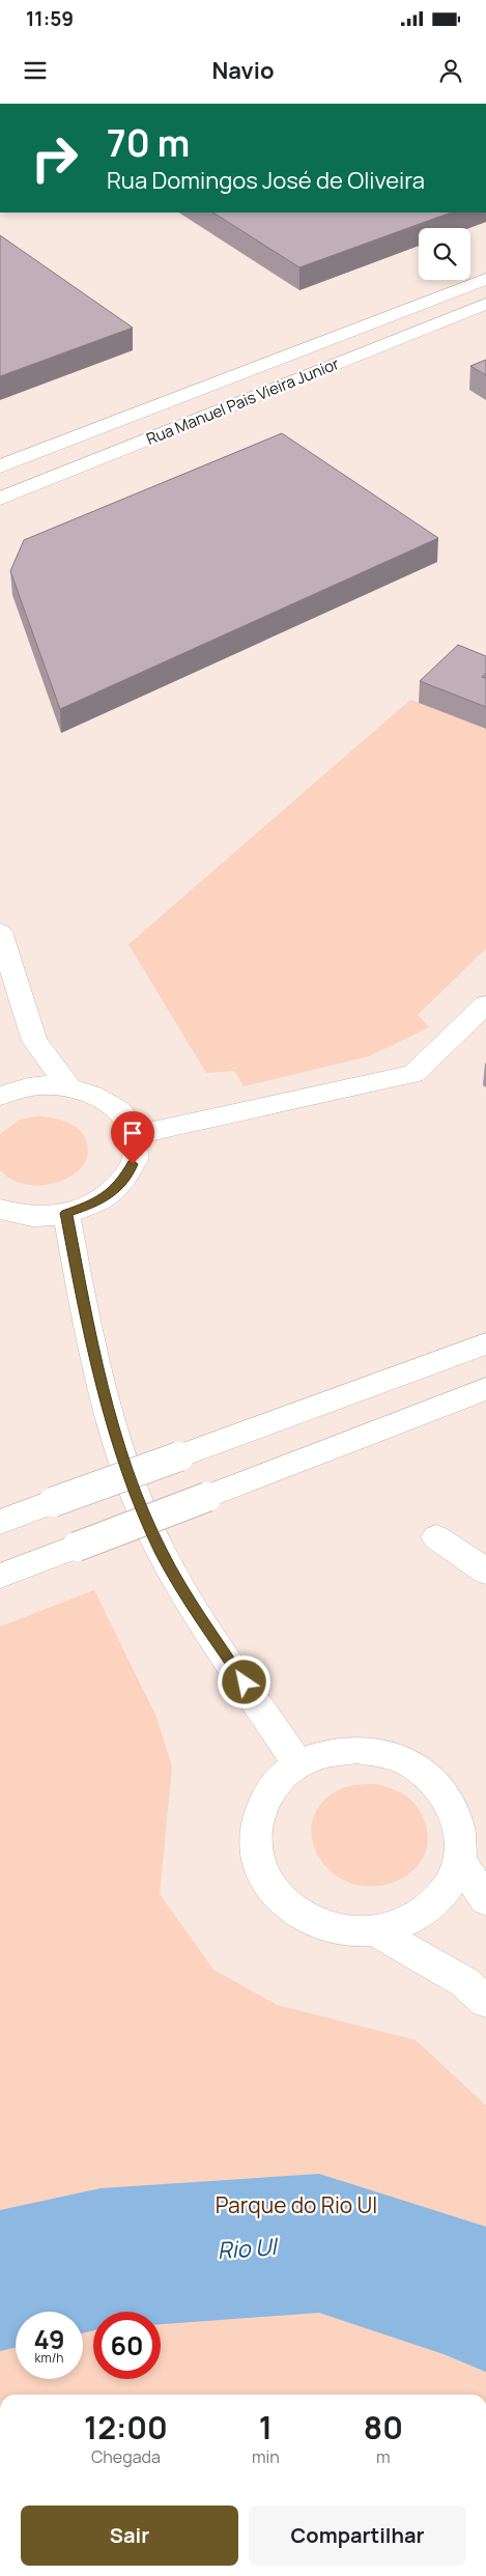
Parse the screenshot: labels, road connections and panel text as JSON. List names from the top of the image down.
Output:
{
  "streets": {
    "main road": ["Rua Manuel Pais Vieira Junior"]
  },
  "water": ["Rio Ul"],
  "parks": ["Parque do Rio Ul"],
  "page": {
    "status": "11:59",
    "header": "Navio",
    "turn": ["70 m", "Rua Domingos José de Oliveira"],
    "speed": "49 km/h",
    "limit": "60",
    "eta": [
      "12:00",
      "Chegada",
      "1",
      "min",
      "80",
      "m"
    ],
    "buttons": ["Sair", "Compartilhar"]
  }
}
